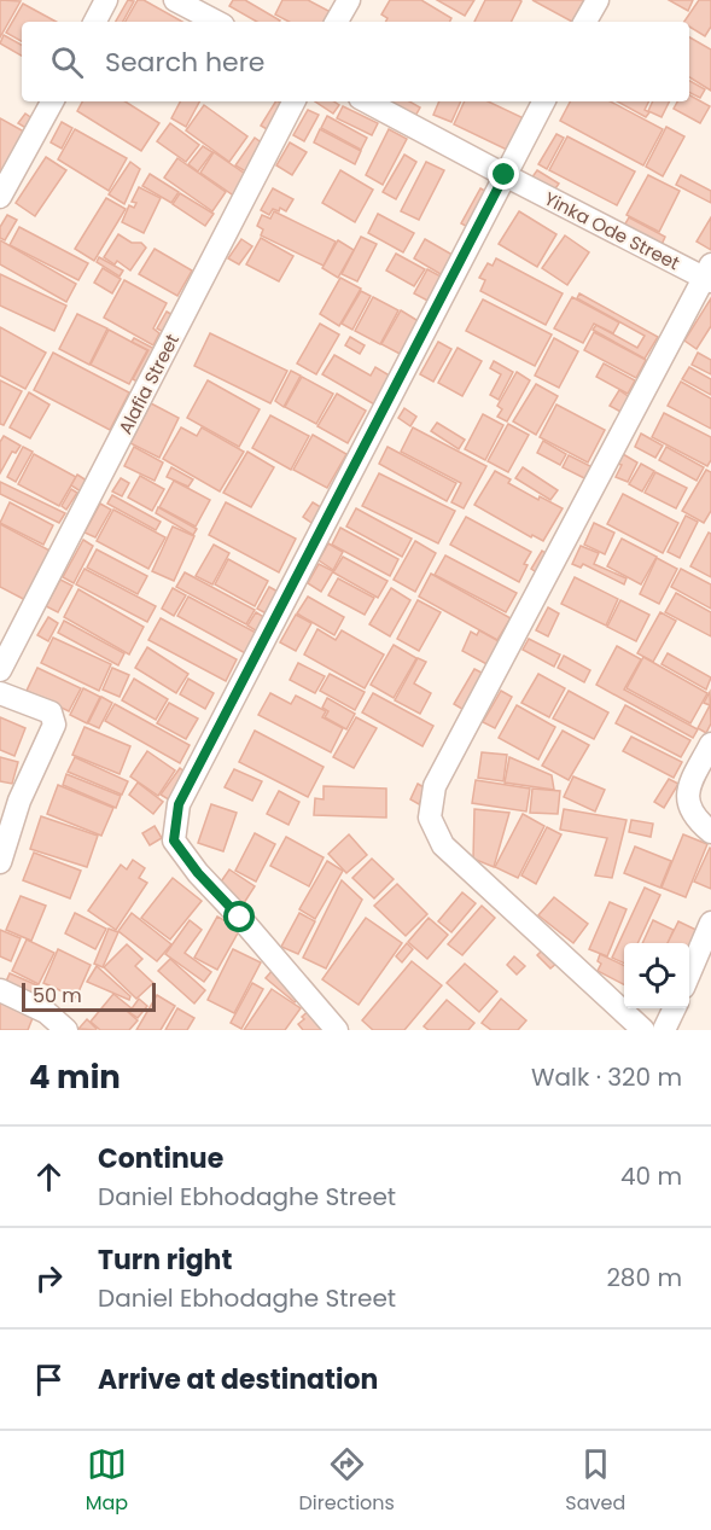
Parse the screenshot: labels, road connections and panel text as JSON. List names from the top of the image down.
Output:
{
  "streets": {
    "street": ["Yinka Ode Street", "Alafia Street"]
  },
  "scale_bar": "50 m",
  "page": {
    "search": "Search here",
    "scale": "50 m",
    "heading": ["4 min", "Walk · 320 m"],
    "list": [
      ["Continue", "Daniel Ebhodaghe Street", "40 m"],
      ["Turn right", "Daniel Ebhodaghe Street", "280 m"],
      "Arrive at destination"
    ],
    "nav": ["Map", "Directions", "Saved"]
  }
}
